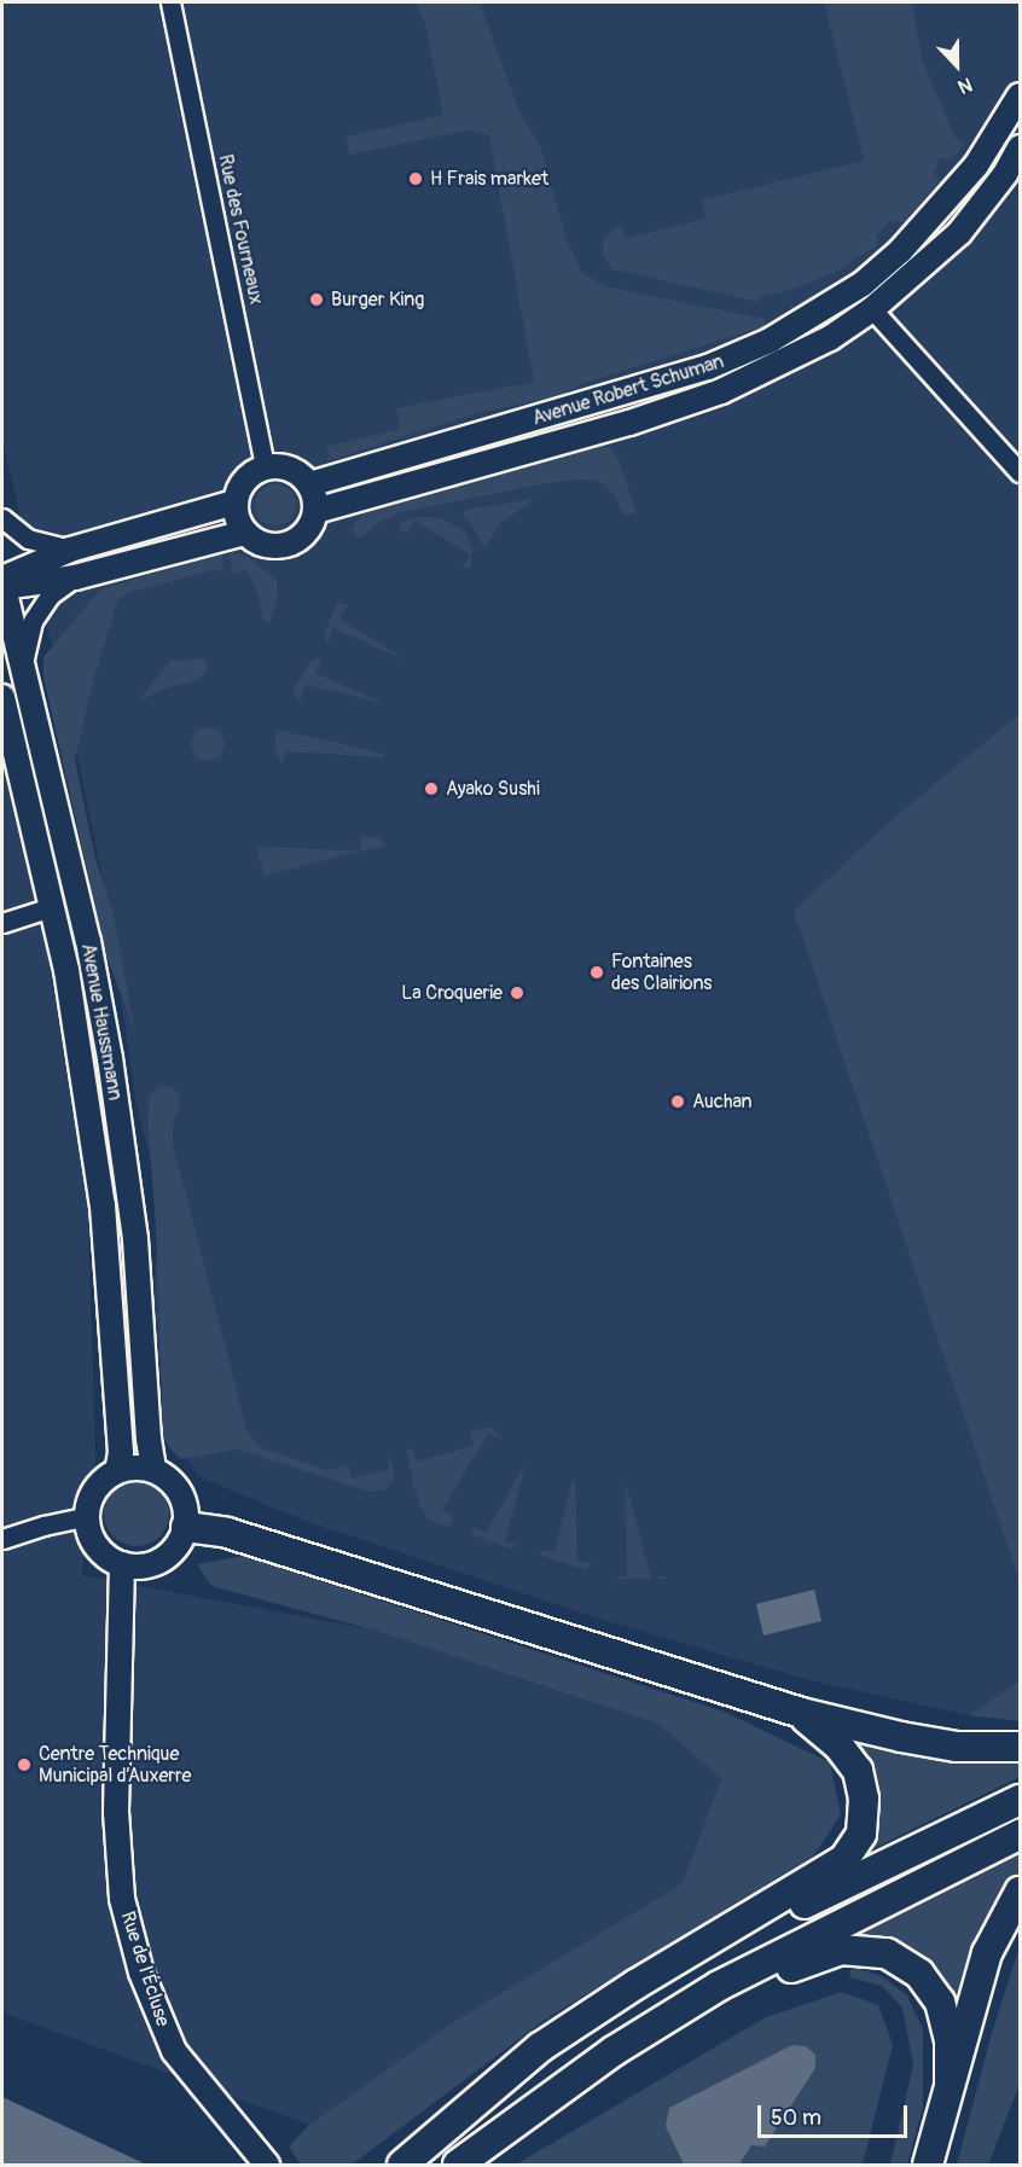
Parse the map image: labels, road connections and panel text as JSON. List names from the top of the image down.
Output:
{
  "streets": {
    "street": [
      "Rue des Fourneaux",
      "Avenue Robert Schuman",
      "Avenue Haussmann",
      "Rue de l'Écluse"
    ]
  },
  "crossings": [
    ["Rue des Fourneaux", "Avenue Robert Schuman"],
    ["Avenue Haussmann", "Rue de l'Écluse"]
  ],
  "places": [
    "H Frais market",
    "Burger King",
    "Ayako Sushi",
    "Fontaines des Clairions",
    "La Croquerie",
    "Auchan",
    "Centre Technique Municipal d’Auxerre"
  ],
  "scale_bar": "50 m",
  "north": "bottom"
}
